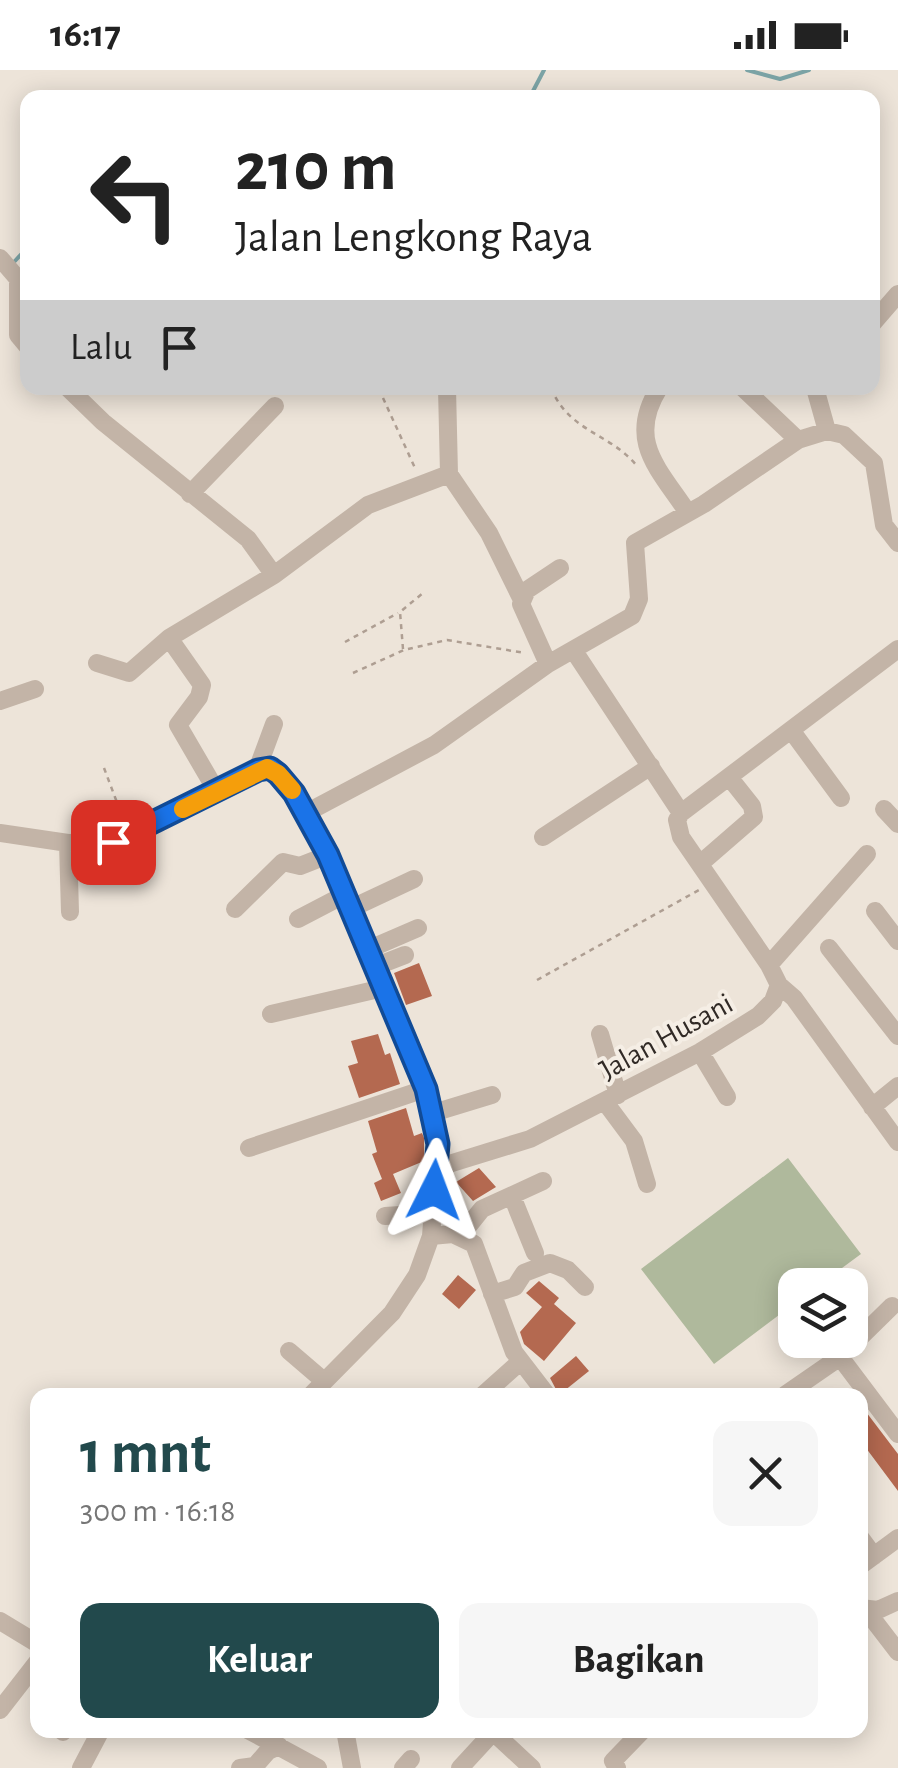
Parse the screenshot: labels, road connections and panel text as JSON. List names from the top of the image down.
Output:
{
  "streets": {
    "street": ["Jalan Husani"]
  },
  "page": {
    "status": "16:17",
    "turn": ["210 m", "Jalan Lengkong Raya"],
    "then": "Lalu",
    "heading": ["1 mnt", "300 m · 16:18"],
    "buttons": ["Keluar", "Bagikan"]
  }
}
